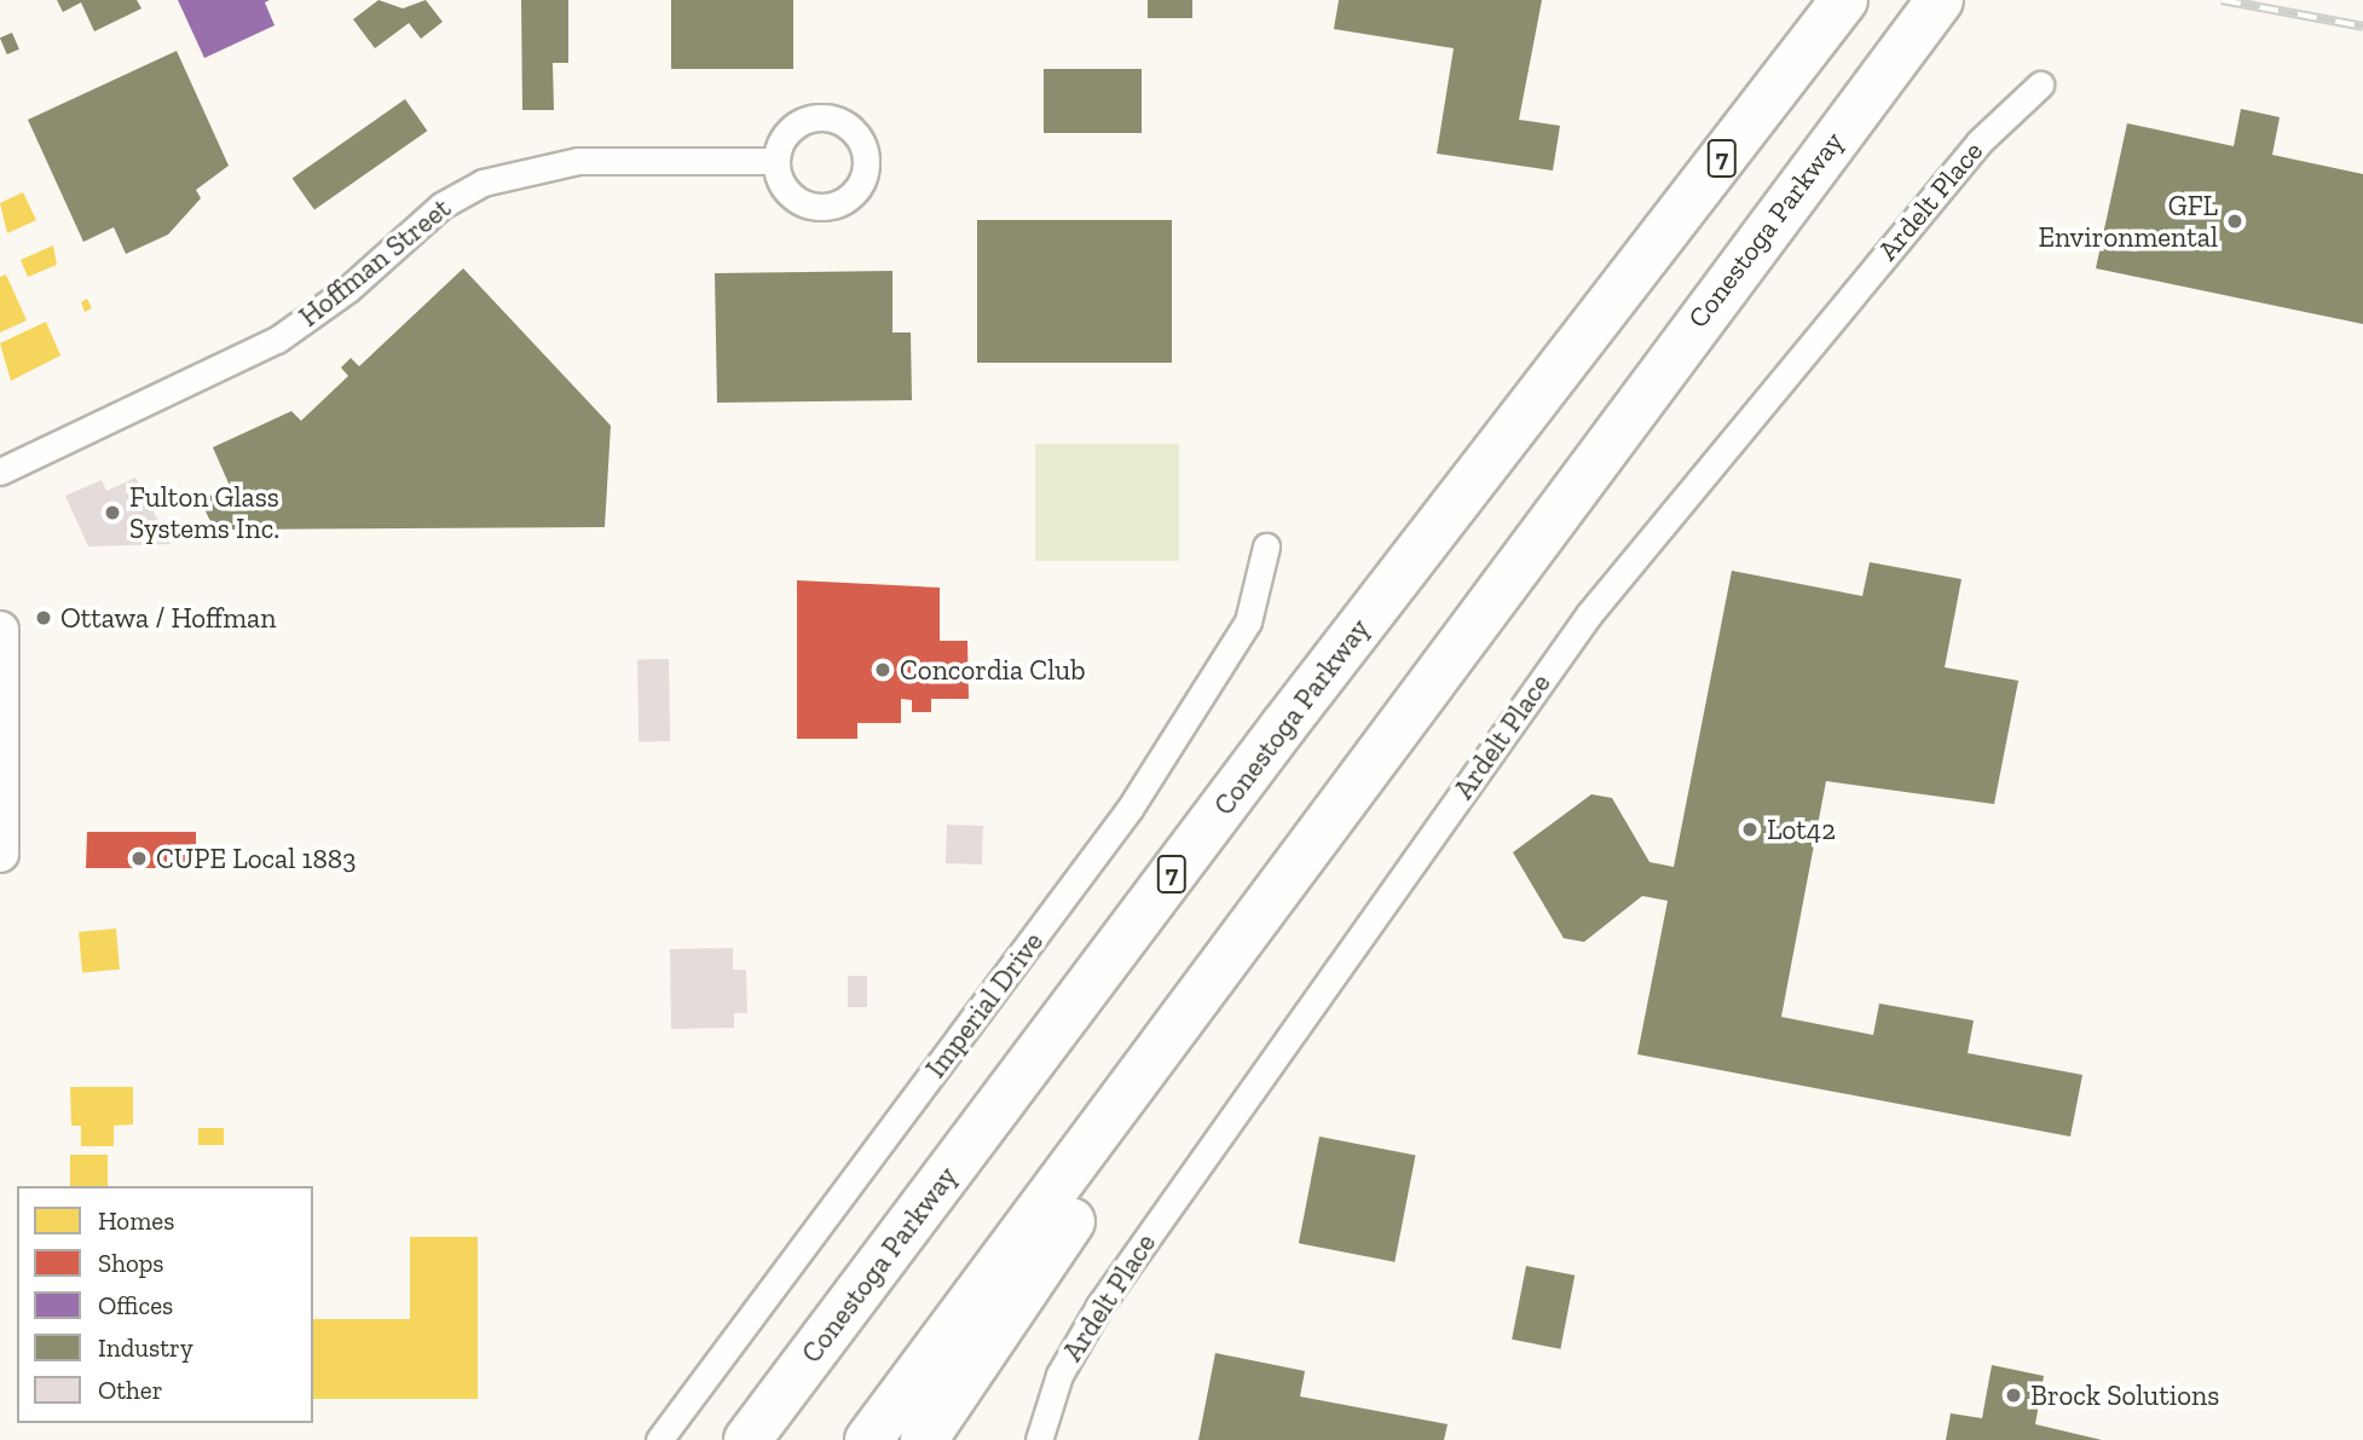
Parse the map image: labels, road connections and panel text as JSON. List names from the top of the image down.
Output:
{
  "streets": {
    "highway": ["7", "Conestoga Parkway"],
    "street": ["Ardelt Place", "Hoffman Street", "Imperial Drive"]
  },
  "places": [
    "GFL Environmental",
    "Fulton Glass Systems Inc.",
    "Ottawa / Hoffman",
    "Concordia Club",
    "Lot42",
    "CUPE Local 1883",
    "Brock Solutions"
  ],
  "legend": [
    "Homes",
    "Shops",
    "Offices",
    "Industry",
    "Other"
  ]
}
